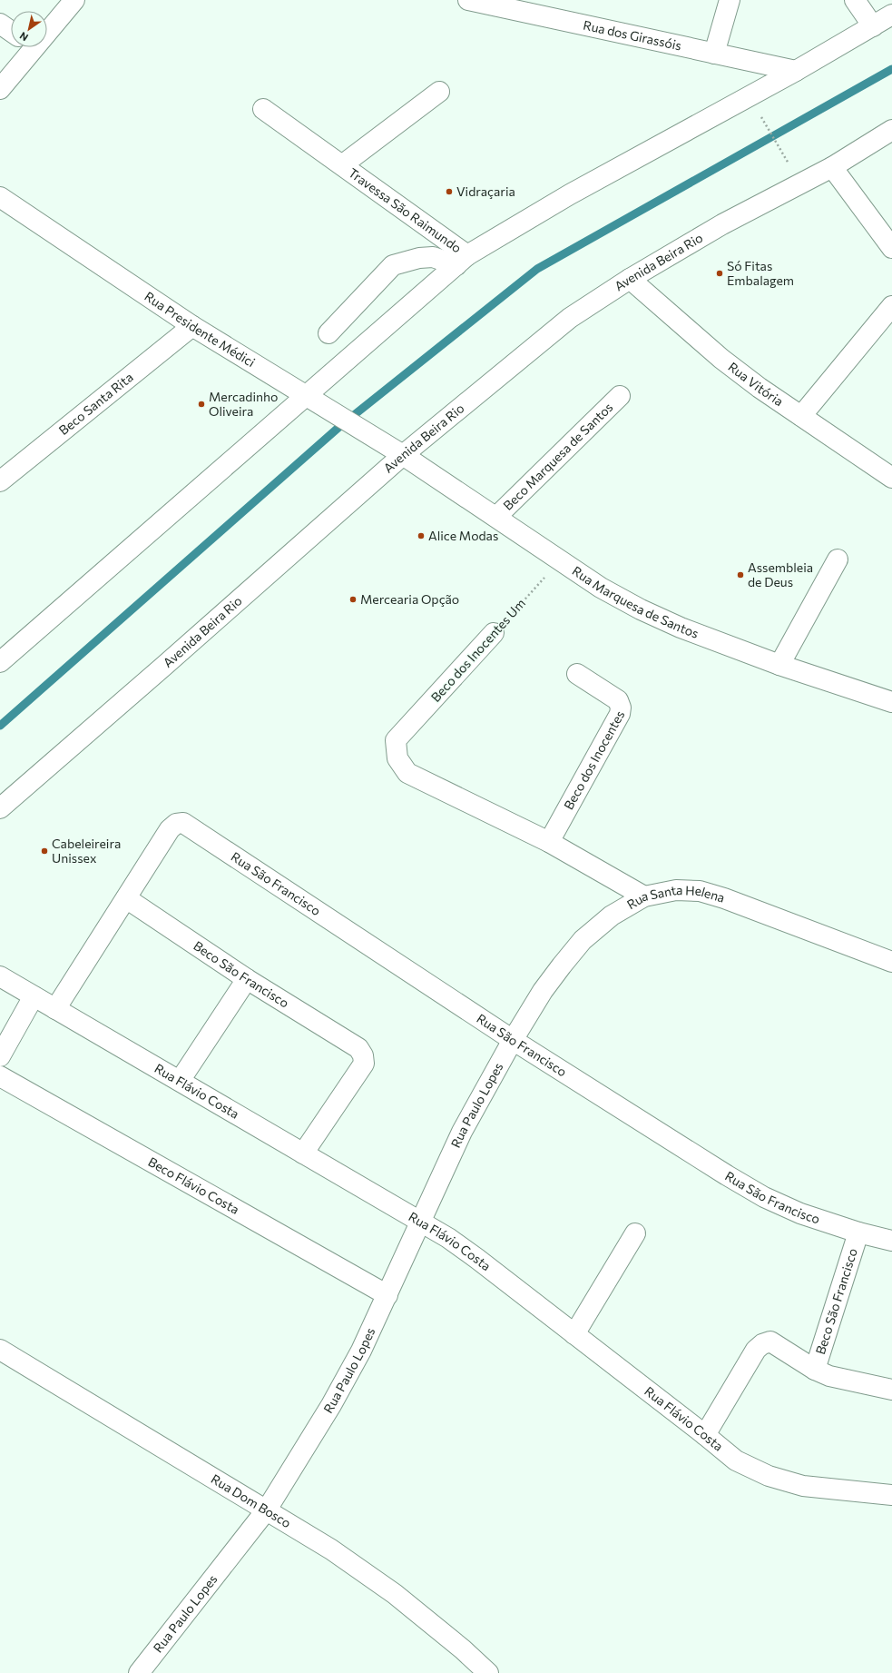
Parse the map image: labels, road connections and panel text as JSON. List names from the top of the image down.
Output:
{
  "streets": {
    "street": [
      "Rua dos Girassóis",
      "Travessa São Raimundo",
      "Avenida Beira Rio",
      "Rua Presidente Médici",
      "Rua Vitória",
      "Beco Santa Rita",
      "Beco Marquesa de Santos",
      "Rua Marquesa de Santos",
      "Beco dos Inocentes Um",
      "Beco dos Inocentes",
      "Rua São Francisco",
      "Rua Santa Helena",
      "Beco São Francisco",
      "Rua Flávio Costa",
      "Rua Paulo Lopes",
      "Beco Flávio Costa",
      "Rua Dom Bosco"
    ]
  },
  "crossings": [
    ["Avenida Beira Rio", "Rua Presidente Médici"],
    ["Avenida Beira Rio", "Rua Vitória"],
    ["Avenida Beira Rio", "Rua Marquesa de Santos"],
    ["Rua Presidente Médici", "Beco Santa Rita"],
    ["Rua Presidente Médici", "Rua Marquesa de Santos"],
    ["Beco Marquesa de Santos", "Rua Marquesa de Santos"],
    ["Rua Marquesa de Santos", "Beco dos Inocentes Um"],
    ["Beco dos Inocentes Um", "Beco dos Inocentes"],
    ["Rua São Francisco", "Rua Santa Helena"],
    ["Rua São Francisco", "Beco São Francisco"],
    ["Rua São Francisco", "Rua Paulo Lopes"],
    ["Rua Santa Helena", "Rua Paulo Lopes"],
    ["Beco São Francisco", "Rua Flávio Costa"],
    ["Rua Flávio Costa", "Rua Paulo Lopes"],
    ["Rua Paulo Lopes", "Beco Flávio Costa"],
    ["Rua Paulo Lopes", "Rua Dom Bosco"]
  ],
  "places": [
    "Vidraçaria",
    "Só Fitas Embalagem",
    "Mercadinho Oliveira",
    "Alice Modas",
    "Assembleia de Deus",
    "Mercearia Opção",
    "Cabeleireira Unissex"
  ],
  "north": "bottom left"
}
